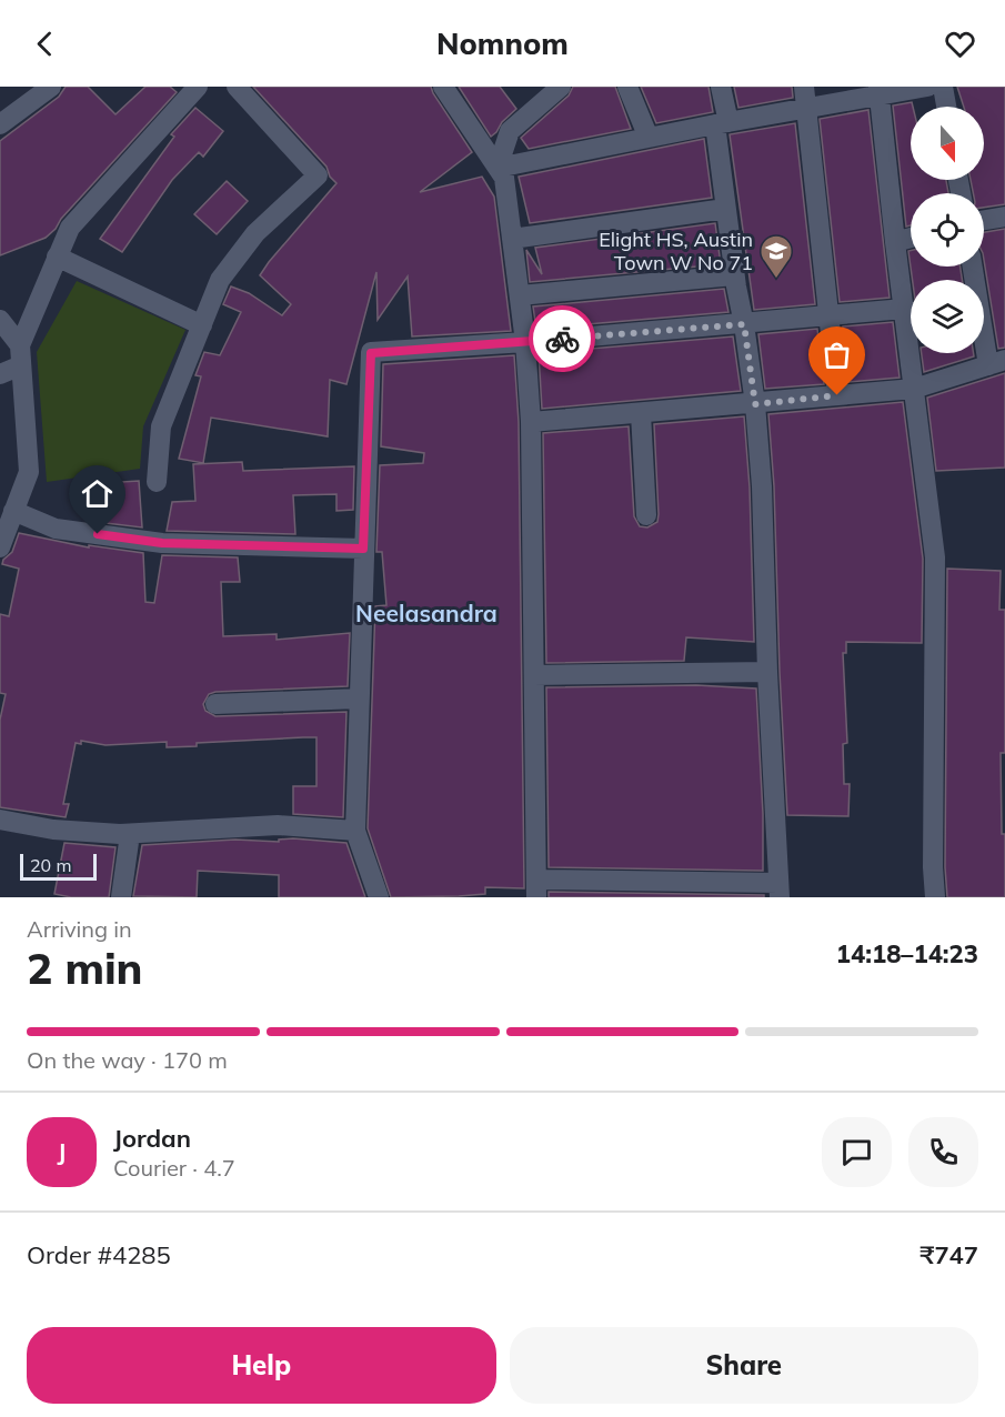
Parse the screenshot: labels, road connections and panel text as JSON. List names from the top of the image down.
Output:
{
  "districts": ["Neelasandra"],
  "places": {
    "school or university": ["Elight HS, Austin Town W No 71"]
  },
  "scale_bar": "20 m",
  "north": "bottom",
  "page": {
    "header": "Nomnom",
    "scale": "20 m",
    "heading": ["2 min", "Arriving in", "14:18–14:23"],
    "panel": [
      "Jordan",
      "Courier · 4.7",
      "Order #4285",
      "₹747"
    ],
    "bar": "On the way · 170 m",
    "round": "J",
    "buttons": ["Help", "Share"]
  }
}
